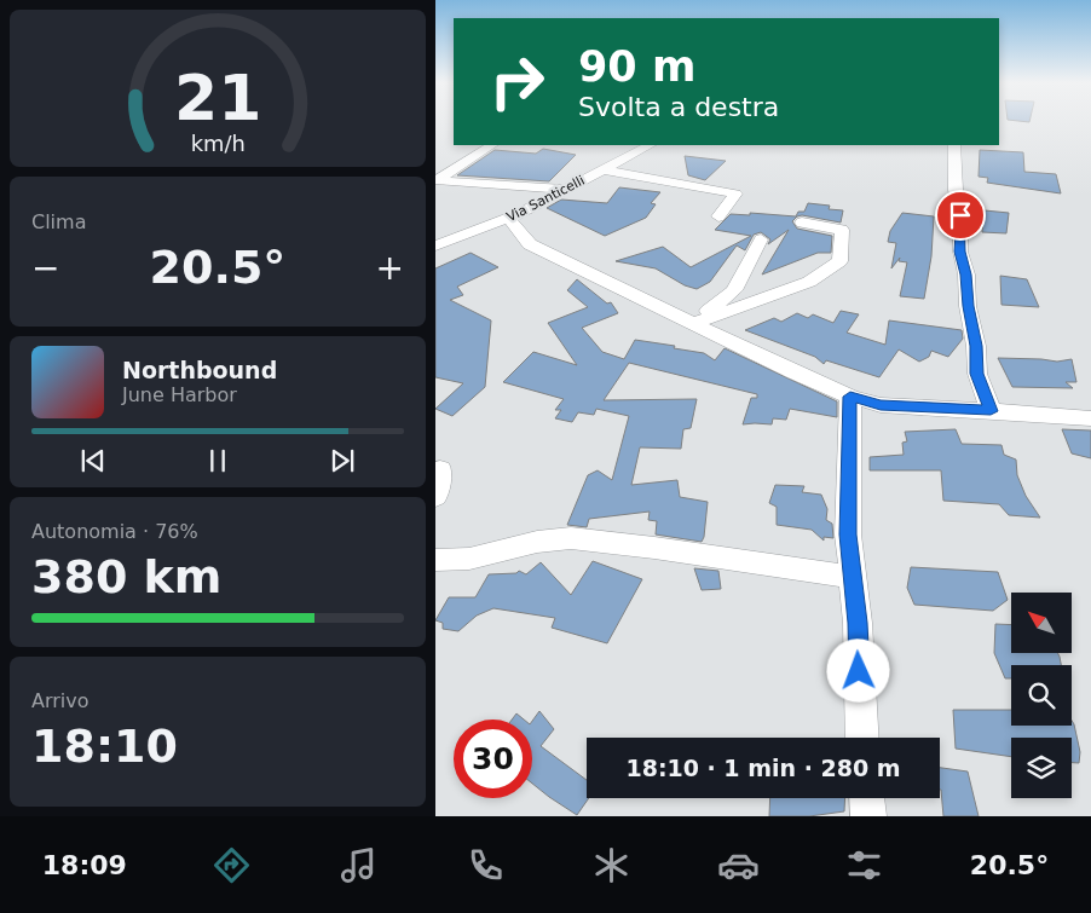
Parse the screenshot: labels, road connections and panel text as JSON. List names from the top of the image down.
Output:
{
  "streets": {
    "street": ["Via Santicelli"]
  },
  "north": "top left",
  "page": {
    "turn": ["90 m", "Svolta a destra"],
    "tile": [
      "Clima",
      ["Autonomia · 76%", "380 km"],
      ["Arrivo", "18:10"]
    ],
    "heat": ["−", "20.5°", "+"],
    "song": ["Northbound", "June Harbor"],
    "limit": "30",
    "trip": "18:10 · 1 min · 280 m",
    "tabs": ["18:09", "20.5°"],
    "gauge": ["21", "km/h"]
  }
}
